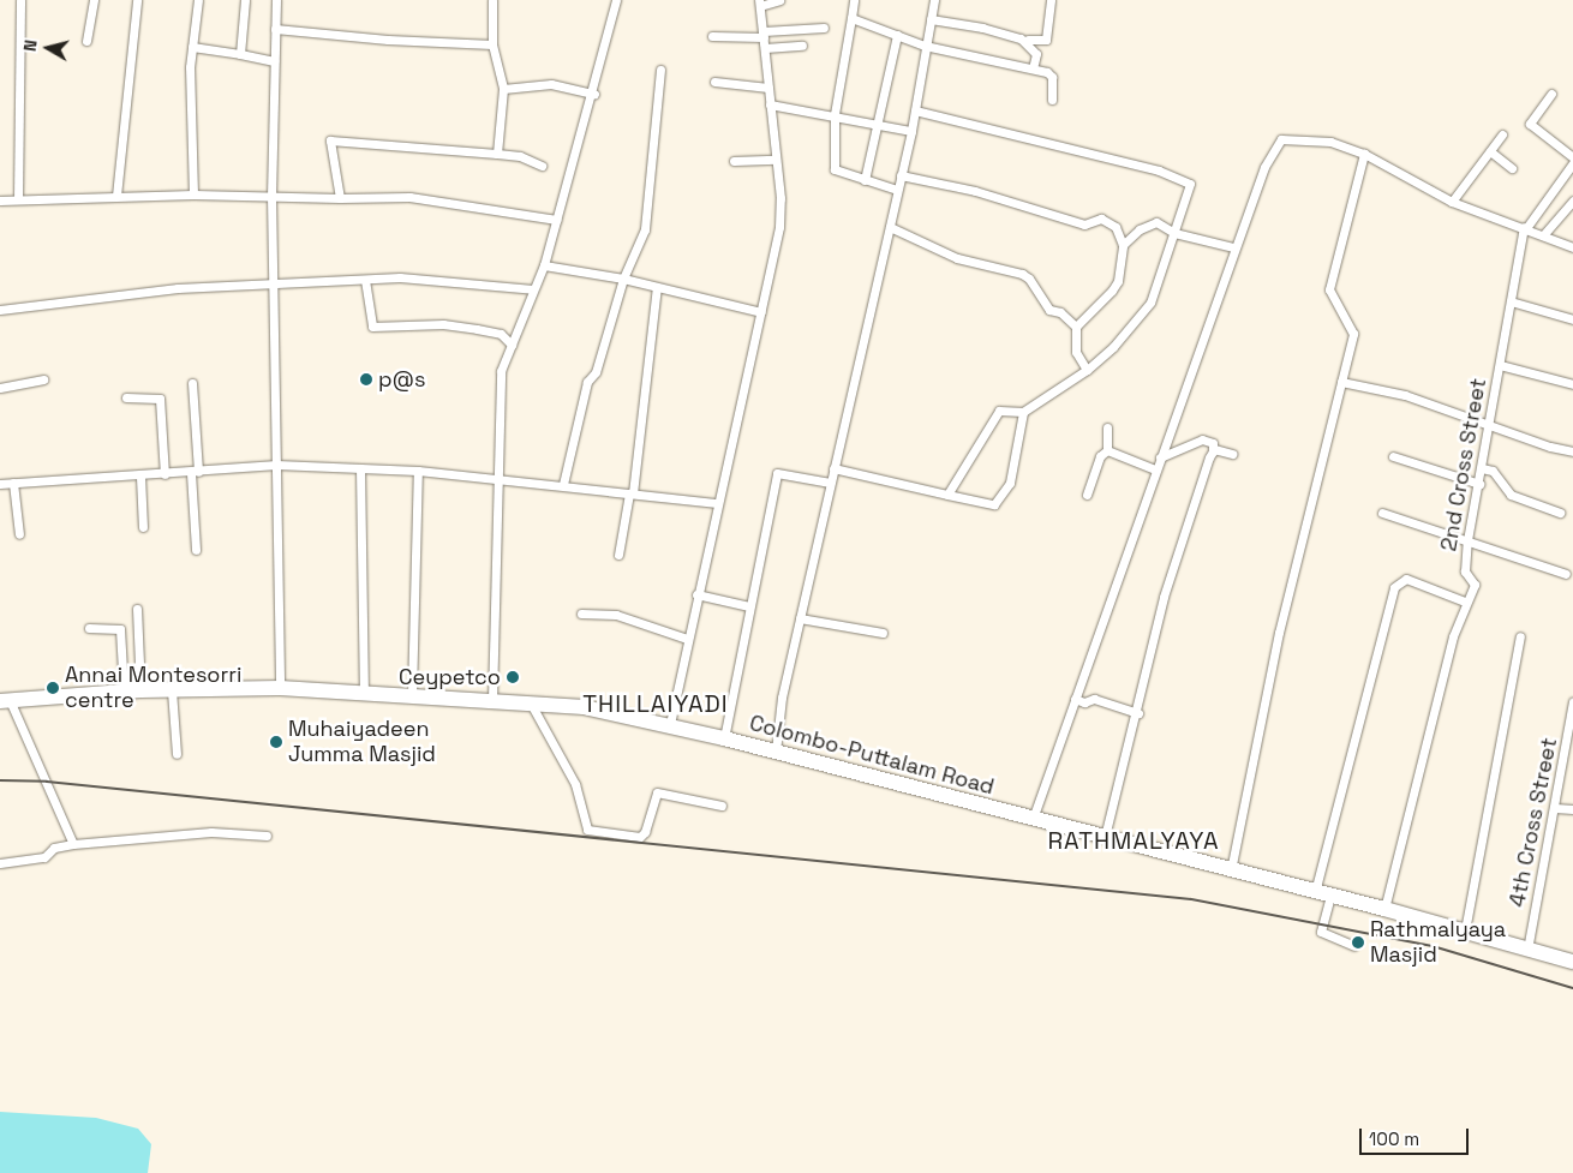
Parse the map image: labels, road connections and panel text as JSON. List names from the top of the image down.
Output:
{
  "streets": {
    "highway": ["Colombo-Puttalam Road"],
    "street": ["2nd Cross Street", "4th Cross Street"]
  },
  "crossings": [
    ["2nd Cross Street", "Colombo-Puttalam Road"],
    ["Colombo-Puttalam Road", "4th Cross Street"]
  ],
  "districts": ["THILLAIYADI", "RATHMALYAYA"],
  "places": [
    "p@s",
    "Ceypetco",
    "Annai Montesorri centre",
    "Muhaiyadeen Jumma Masjid",
    "Rathmalyaya Masjid"
  ],
  "scale_bar": "100 m",
  "north": "left"
}
